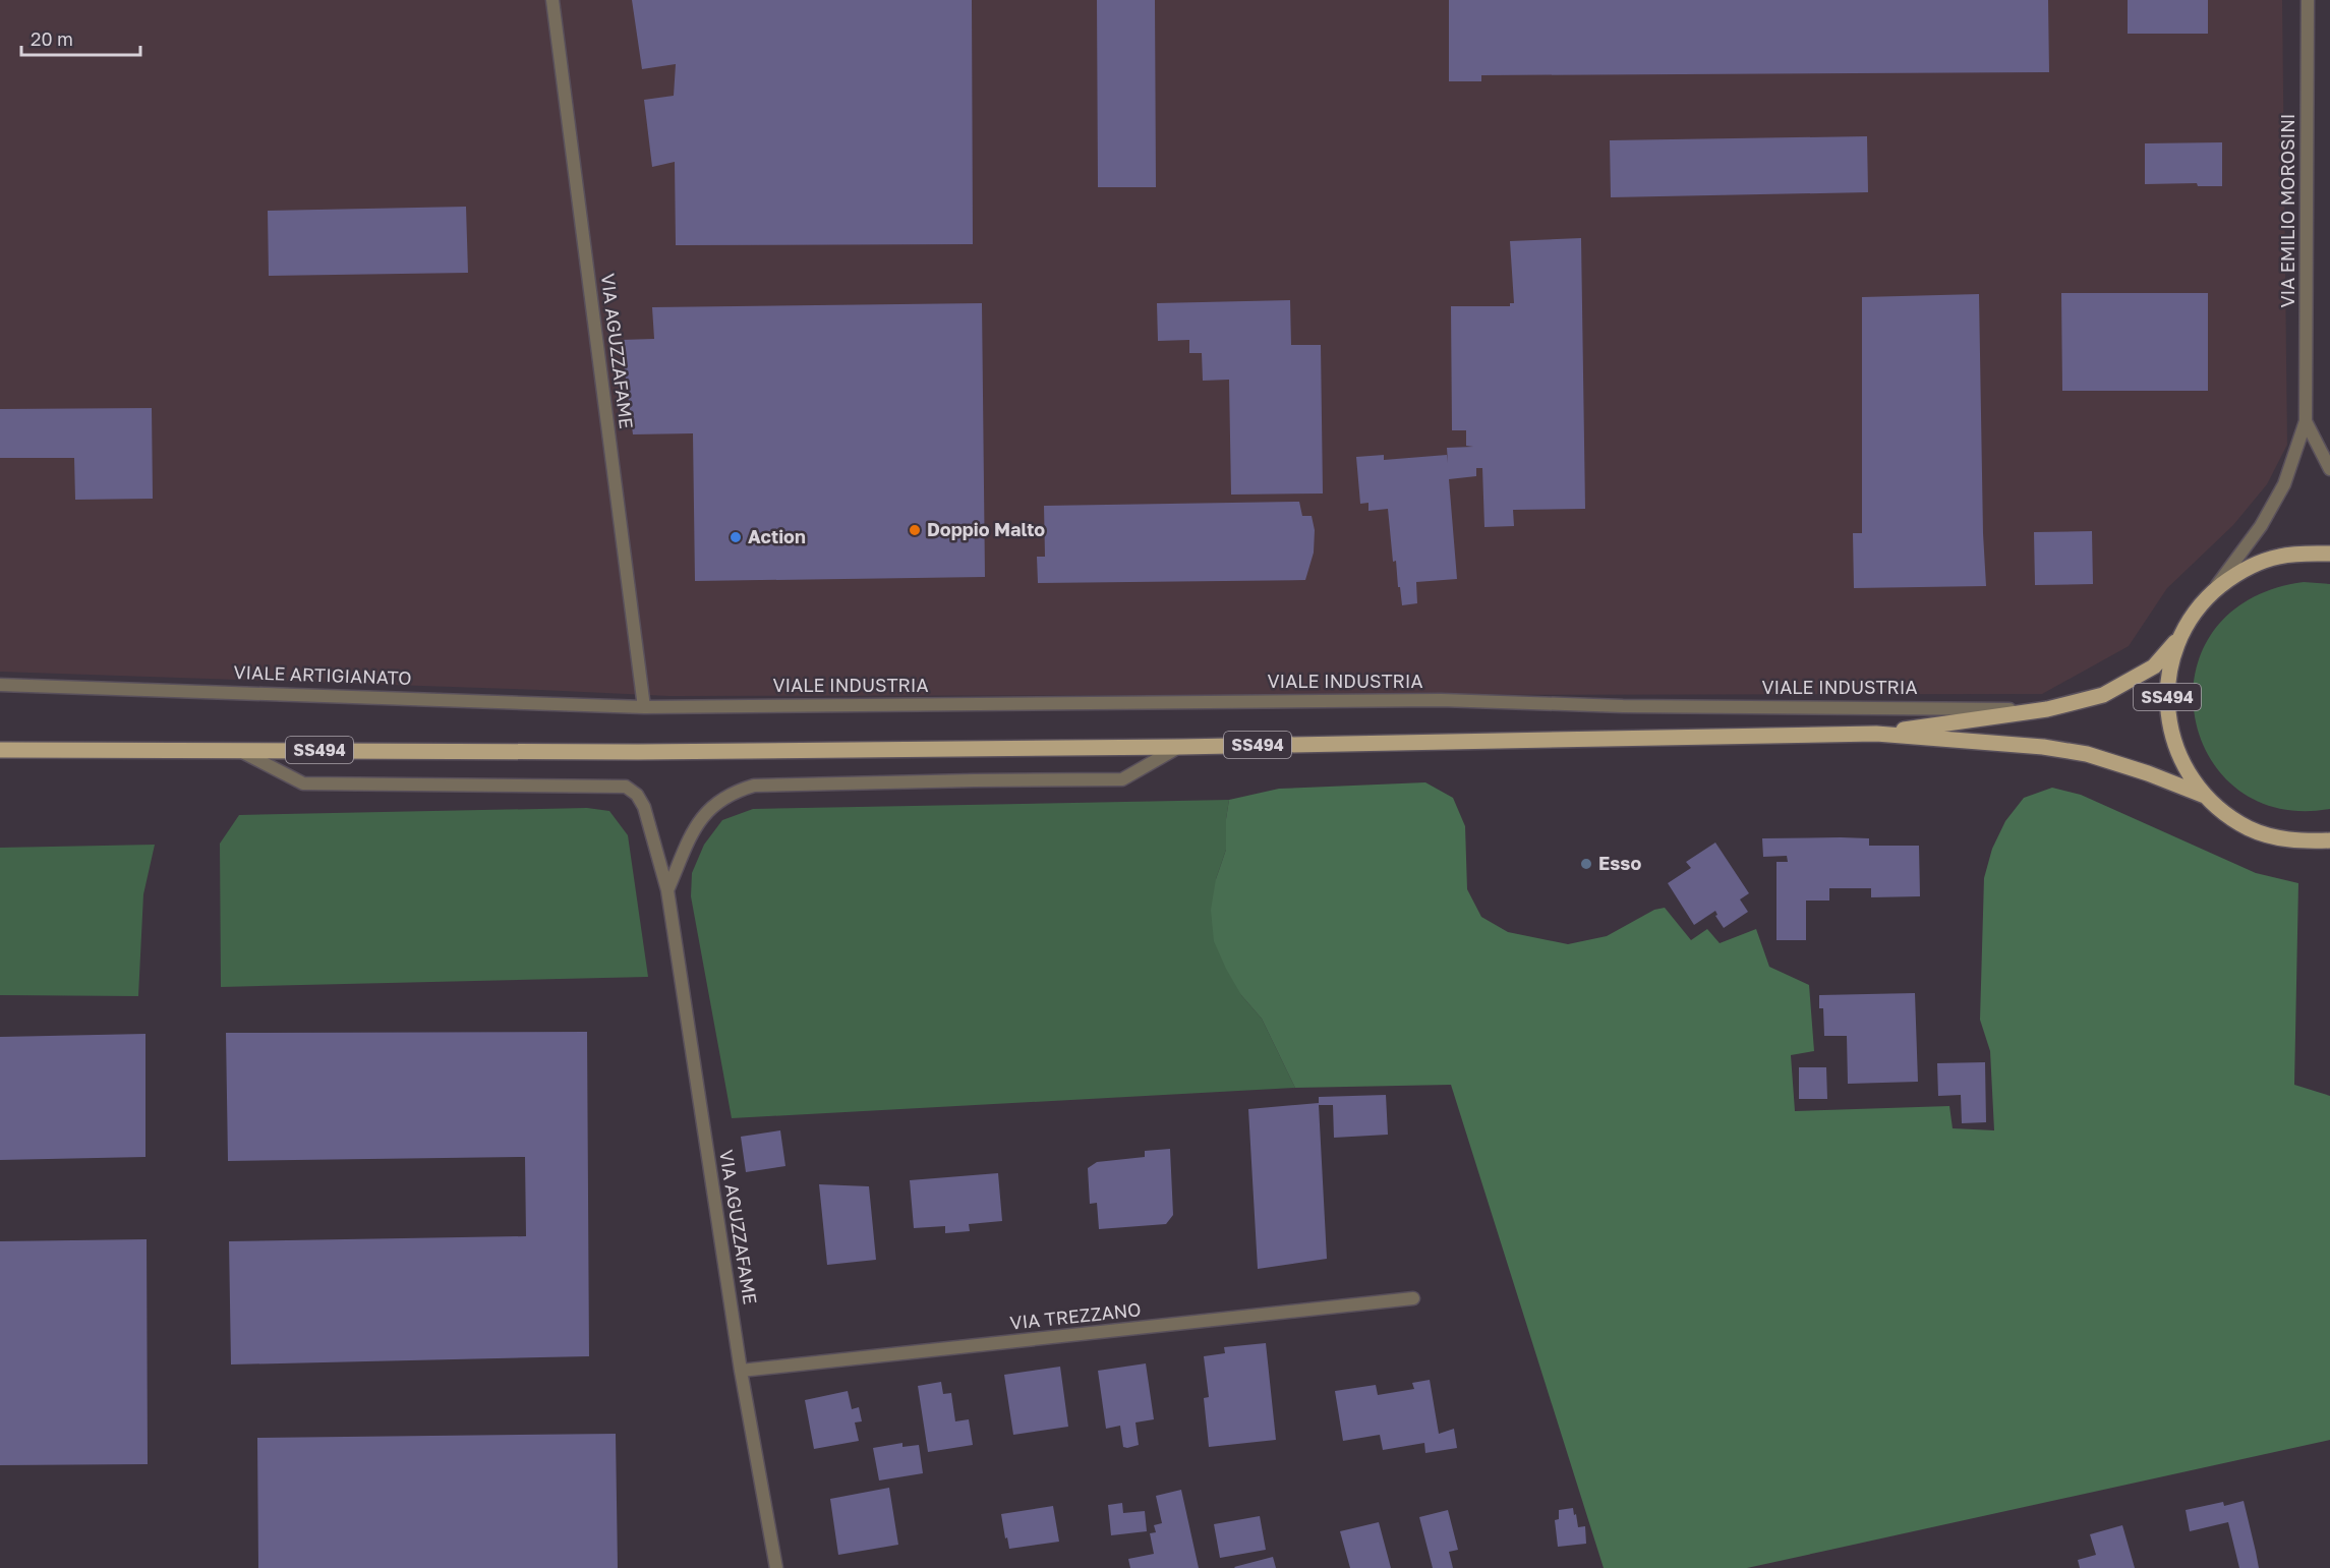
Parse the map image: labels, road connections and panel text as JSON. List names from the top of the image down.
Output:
{
  "streets": {
    "main road": ["VIALE INDUSTRIA", "SS494"],
    "street": [
      "VIA EMILIO MOROSINI",
      "VIA AGUZZAFAME",
      "VIALE ARTIGIANATO",
      "VIA TREZZANO"
    ]
  },
  "crossings": [
    ["VIA EMILIO MOROSINI", "VIALE INDUSTRIA"],
    ["VIA AGUZZAFAME", "VIALE ARTIGIANATO"],
    ["VIA AGUZZAFAME", "VIALE INDUSTRIA"],
    ["VIA AGUZZAFAME", "SS494"],
    ["VIA AGUZZAFAME", "VIA TREZZANO"],
    ["VIALE ARTIGIANATO", "VIALE INDUSTRIA"],
    ["VIALE INDUSTRIA", "SS494"]
  ],
  "places": ["Doppio Malto", "Action", "Esso"],
  "scale_bar": "20 m"
}
